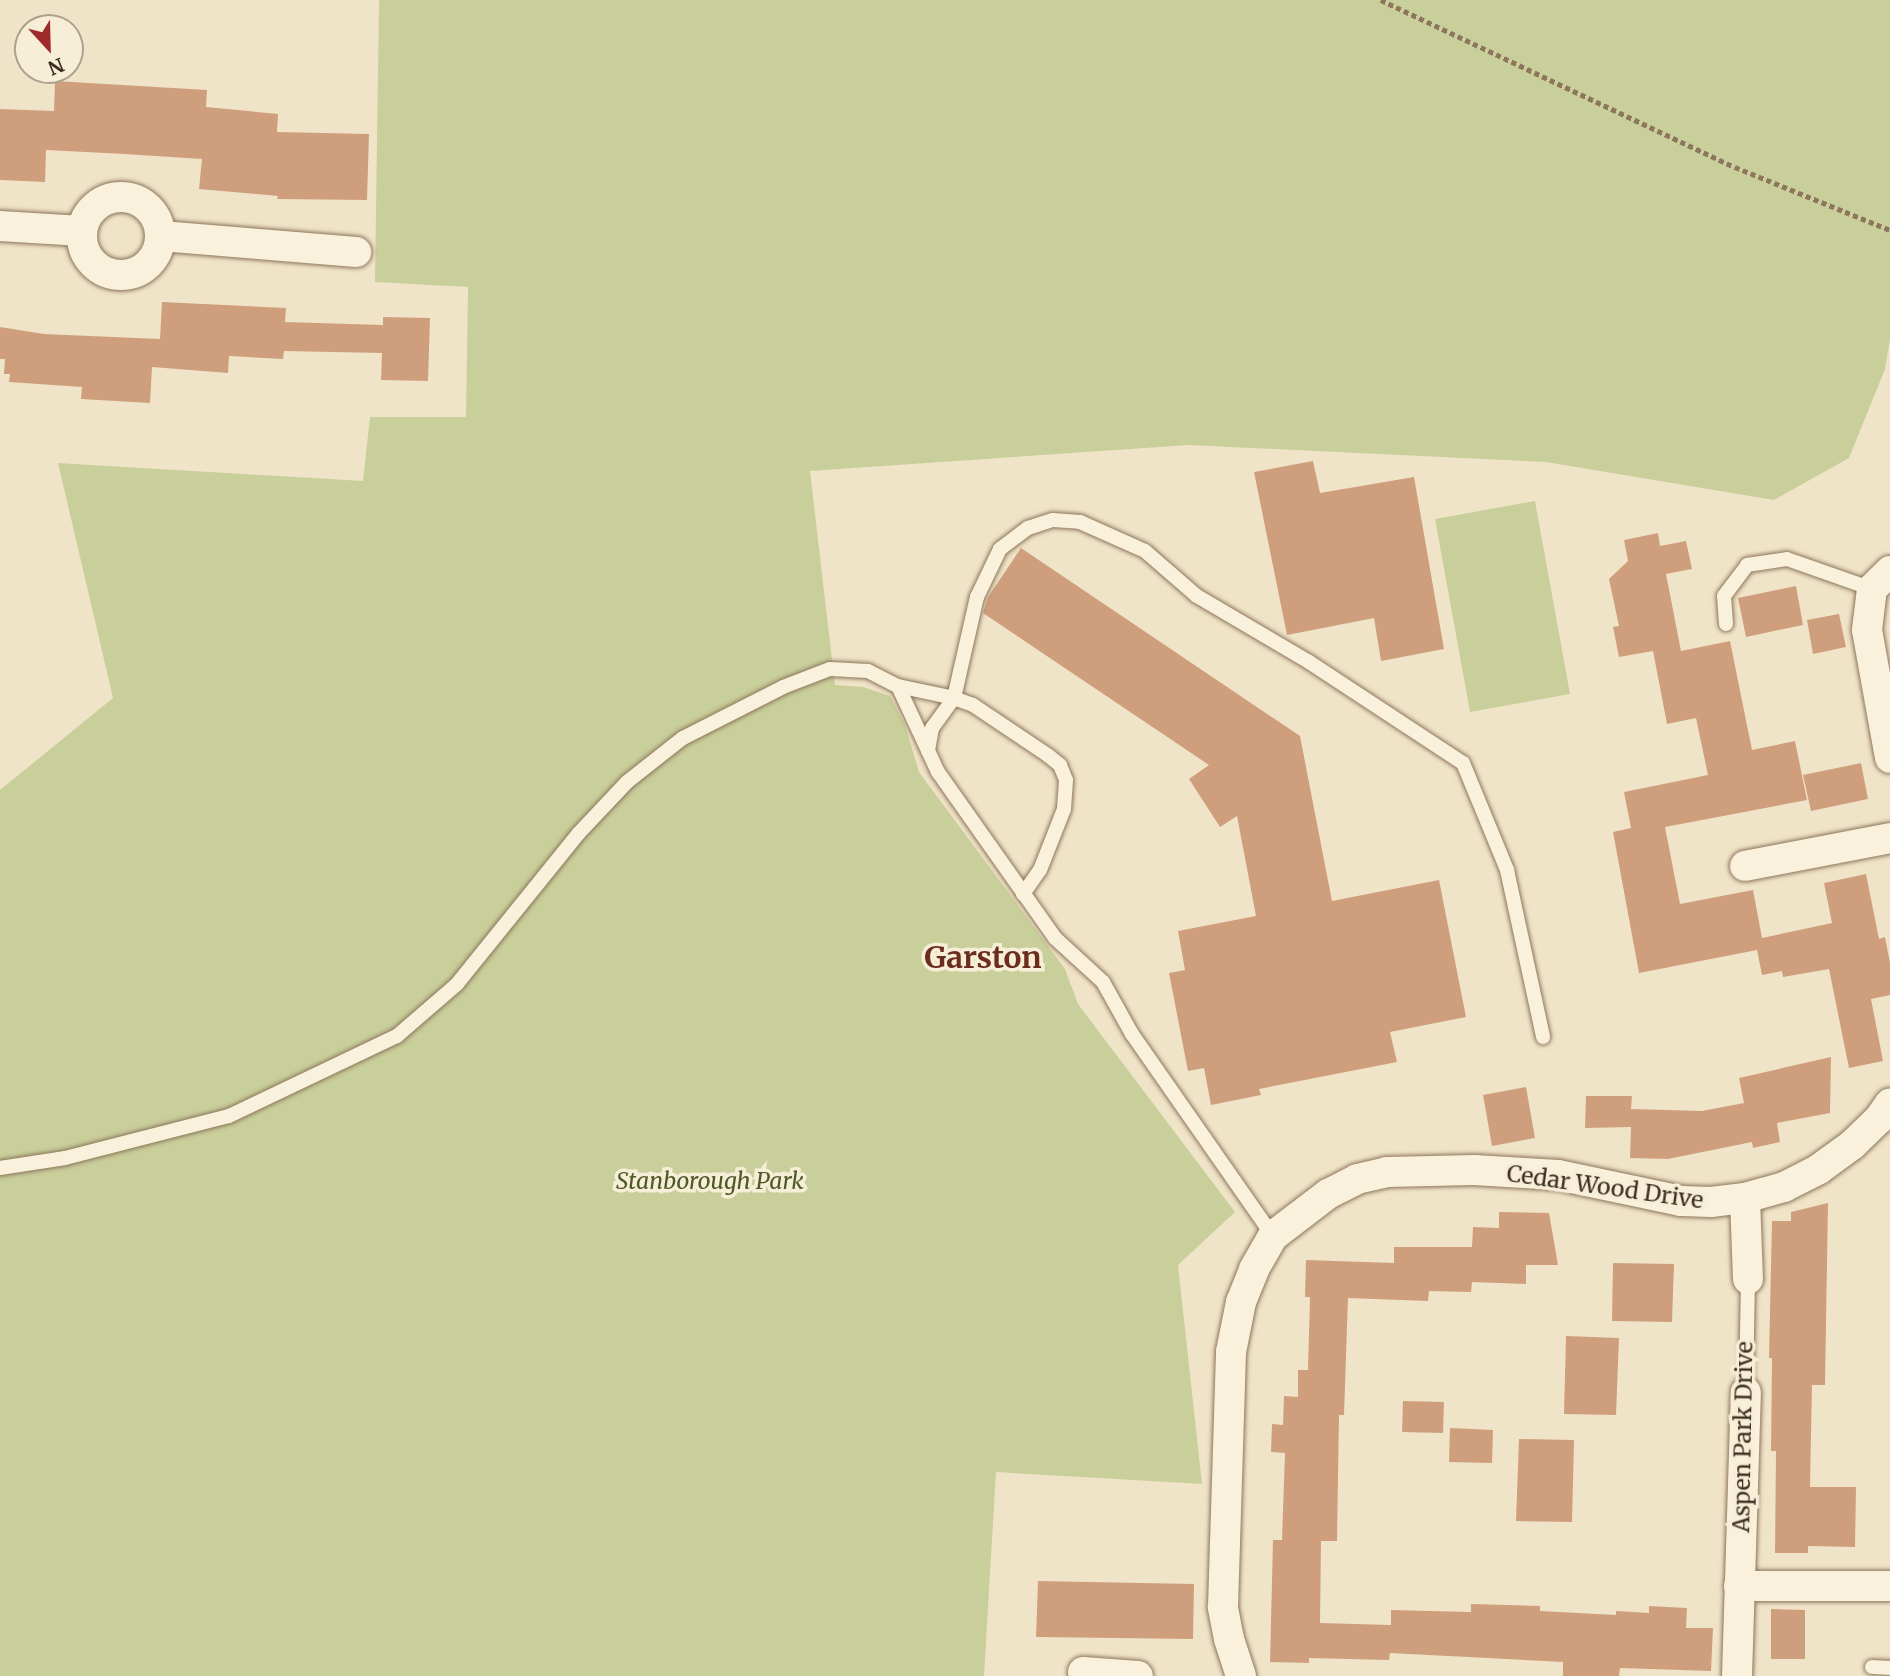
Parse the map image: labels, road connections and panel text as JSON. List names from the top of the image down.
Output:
{
  "streets": {
    "street": ["Cedar Wood Drive", "Aspen Park Drive"]
  },
  "crossings": [
    ["Cedar Wood Drive", "Aspen Park Drive"]
  ],
  "districts": ["Garston"],
  "parks": ["Stanborough Park"],
  "north": "bottom"
}
